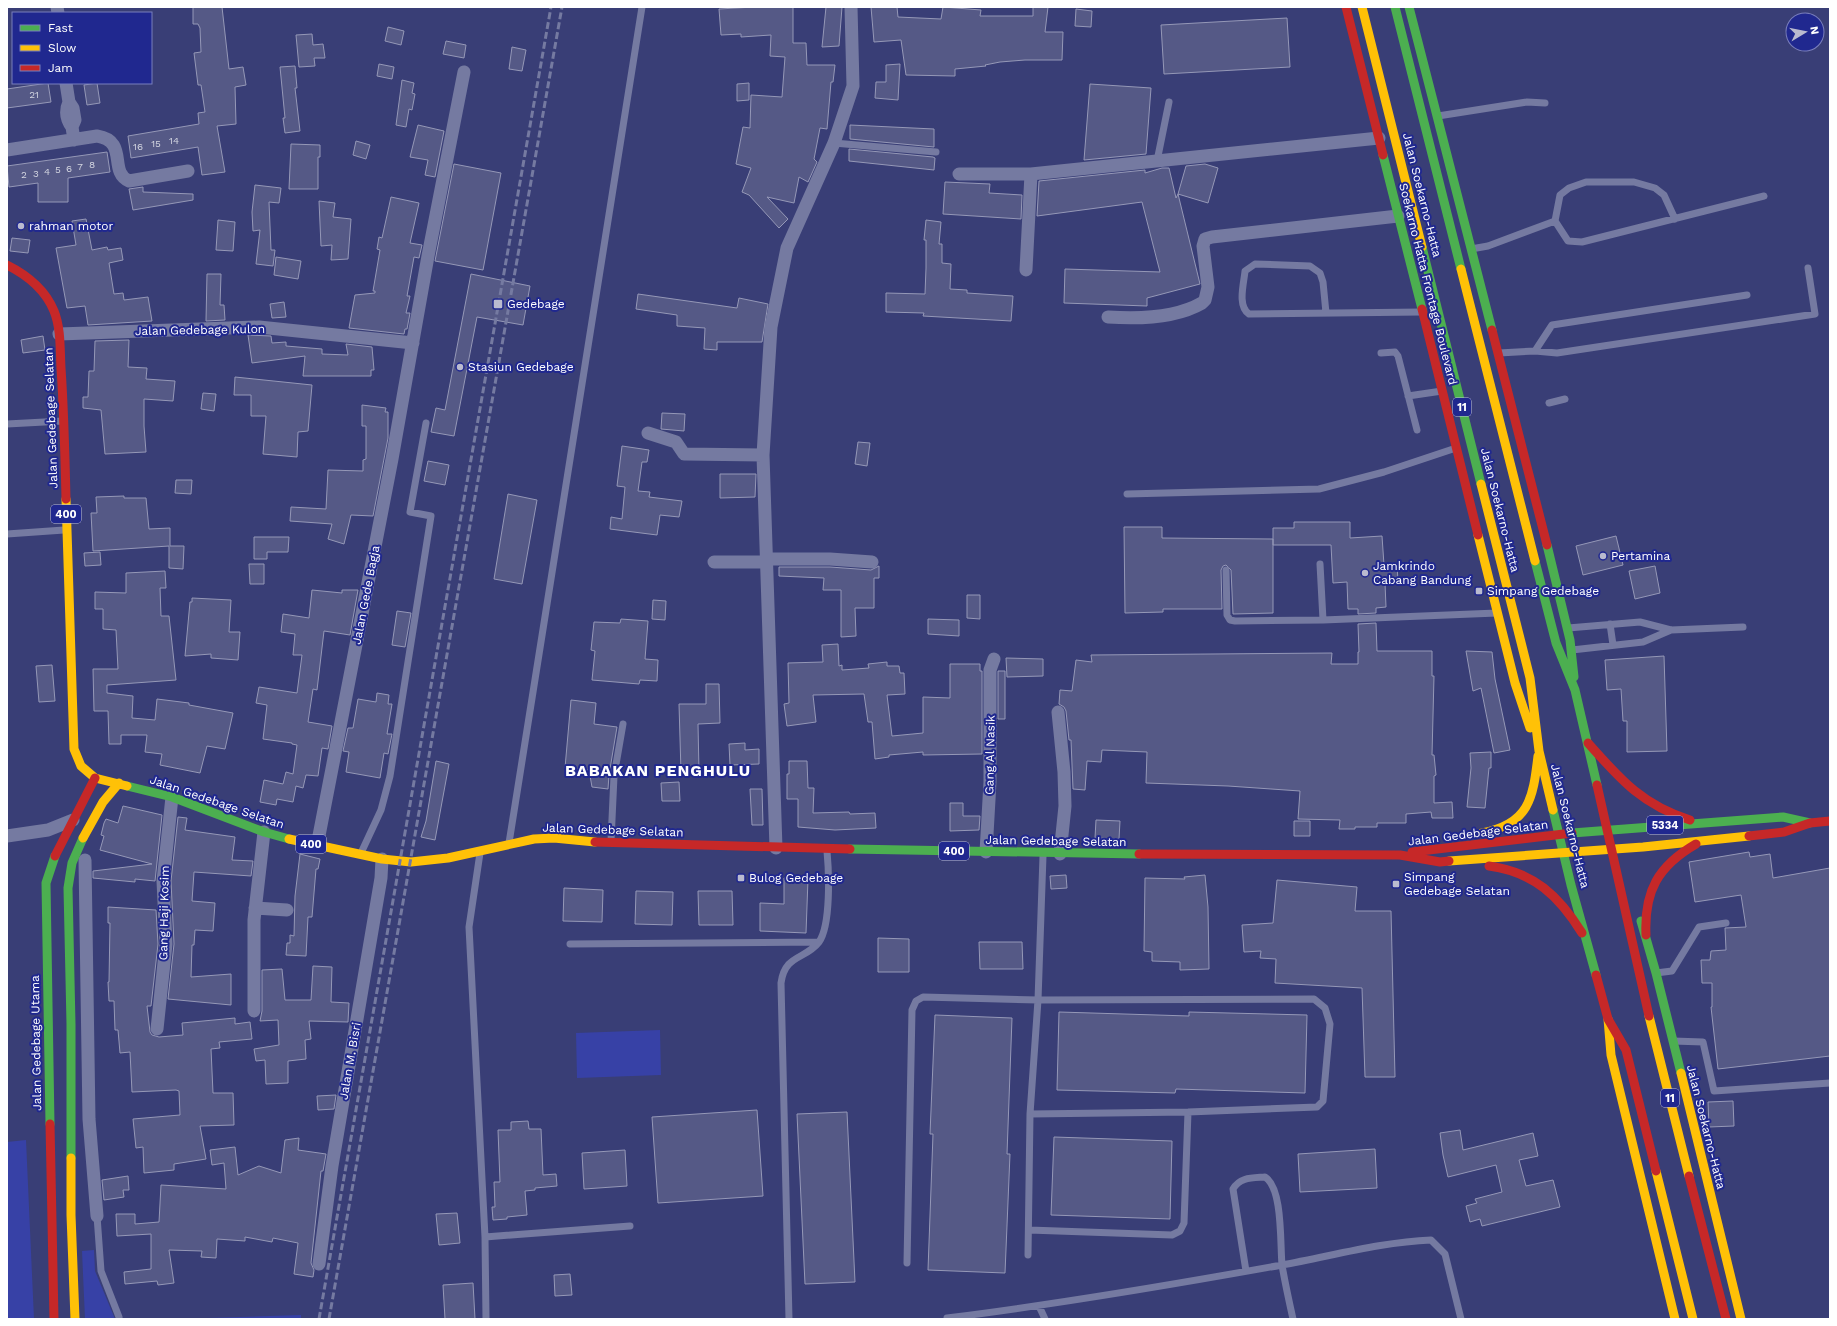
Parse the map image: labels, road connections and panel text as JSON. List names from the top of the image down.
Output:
{
  "streets": {
    "main road": [
      "Jalan Soekarno-Hatta",
      "Soekarno Hatta Frontage Boulevard",
      "11",
      "Jalan Gedebage Selatan",
      "400",
      "5334",
      "Jalan Gedebage Utama"
    ],
    "street": [
      "Jalan Gedebage Kulon",
      "Jalan Gede Bagja",
      "Gang Al Nasik",
      "Gang Haji Kosim",
      "Jalan M. Bisri"
    ]
  },
  "crossings": [
    ["Jalan Soekarno-Hatta", "Soekarno Hatta Frontage Boulevard"],
    ["Jalan Soekarno-Hatta", "Jalan Gedebage Selatan"],
    ["Jalan Soekarno-Hatta", "5334"],
    ["Jalan Gedebage Kulon", "Jalan Gedebage Selatan"],
    ["Jalan Gedebage Kulon", "Jalan Gede Bagja"],
    ["Jalan Gedebage Selatan", "Jalan Gede Bagja"],
    ["Jalan Gedebage Selatan", "Gang Al Nasik"],
    ["Jalan Gedebage Selatan", "5334"],
    ["Jalan Gedebage Selatan", "Gang Haji Kosim"],
    ["Jalan Gedebage Selatan", "Jalan Gedebage Utama"],
    ["Jalan Gedebage Selatan", "Jalan M. Bisri"]
  ],
  "districts": ["BABAKAN PENGHULU"],
  "places": {
    "other": [
      "rahman motor",
      "Stasiun Gedebage",
      "Pertamina",
      "Jamkrindo Cabang Bandung"
    ],
    "transit": [
      "Gedebage",
      "Simpang Gedebage",
      "Bulog Gedebage",
      "Simpang Gedebage Selatan"
    ]
  },
  "house_numbers": [
    "21",
    "14",
    "15",
    "16",
    "8",
    "7",
    "6",
    "5",
    "4",
    "3",
    "2"
  ],
  "legend": ["Fast", "Slow", "Jam"],
  "north": "right"
}
